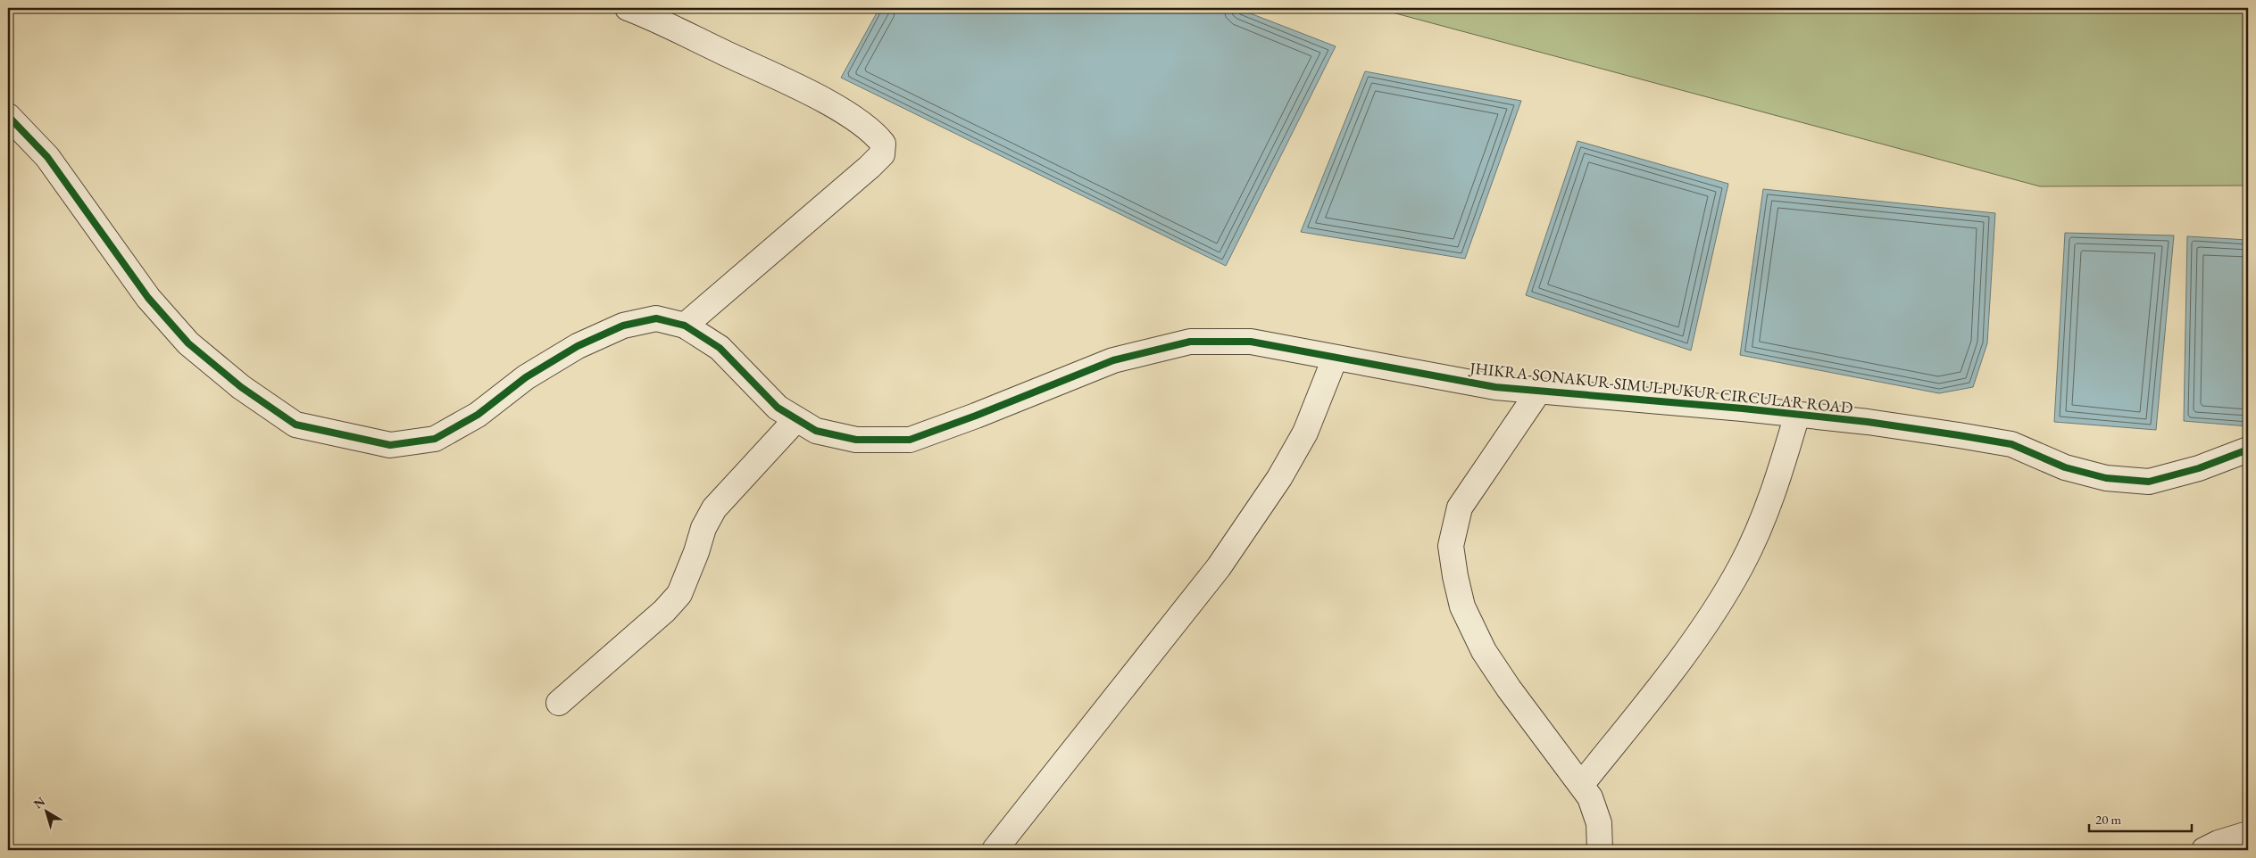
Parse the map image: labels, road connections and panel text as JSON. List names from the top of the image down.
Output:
{
  "streets": {
    "street": ["JHIKRA-SONAKUR-SIMULPUKUR CIRCULAR ROAD"]
  },
  "scale_bar": "20 m",
  "north": "top left"
}
